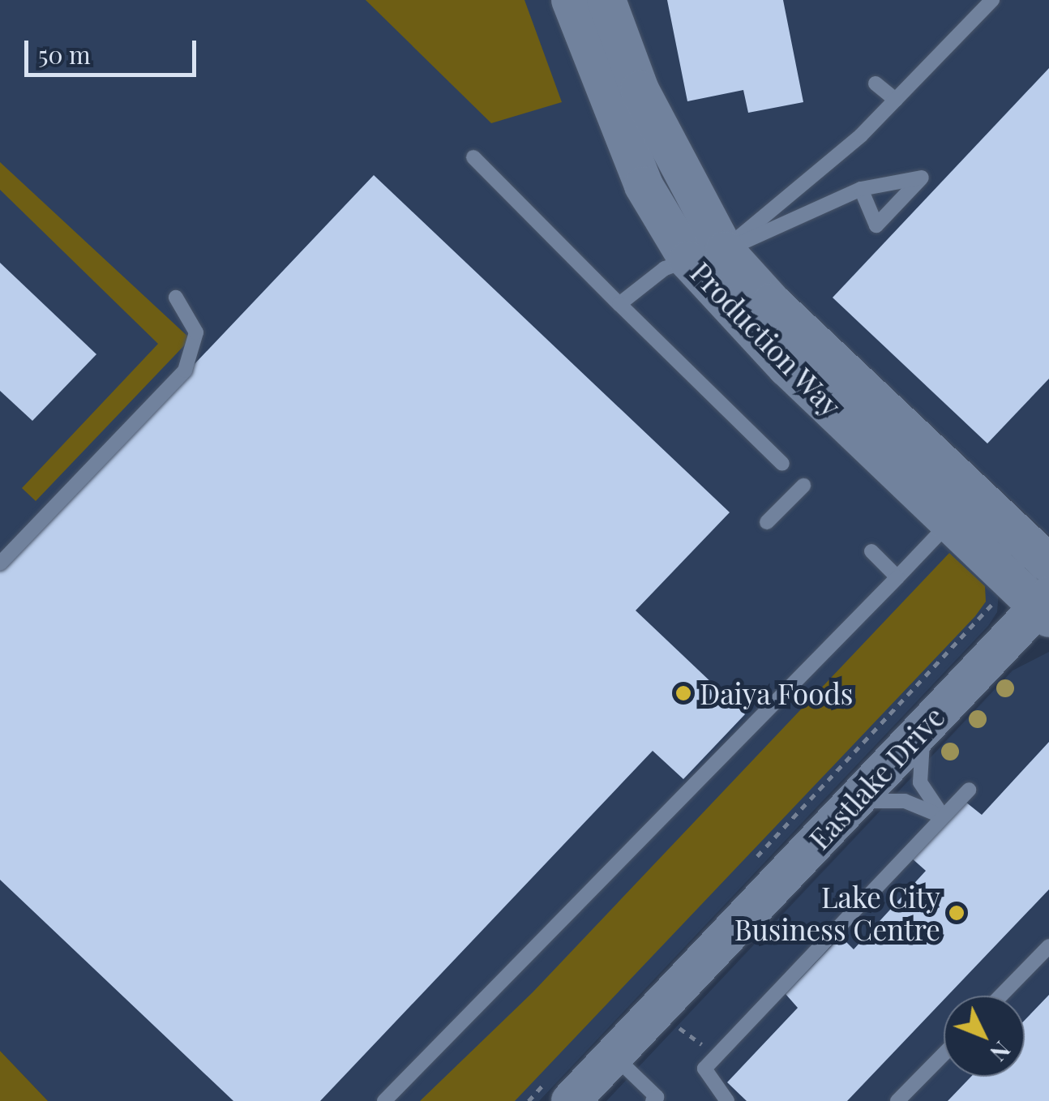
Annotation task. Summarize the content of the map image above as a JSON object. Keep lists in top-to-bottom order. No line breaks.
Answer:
{"streets":{"street":["Production Way","Eastlake Drive"]},"crossings":[["Production Way","Eastlake Drive"]],"places":["Daiya Foods","Lake City Business Centre"],"scale_bar":"50 m","north":"bottom right"}
